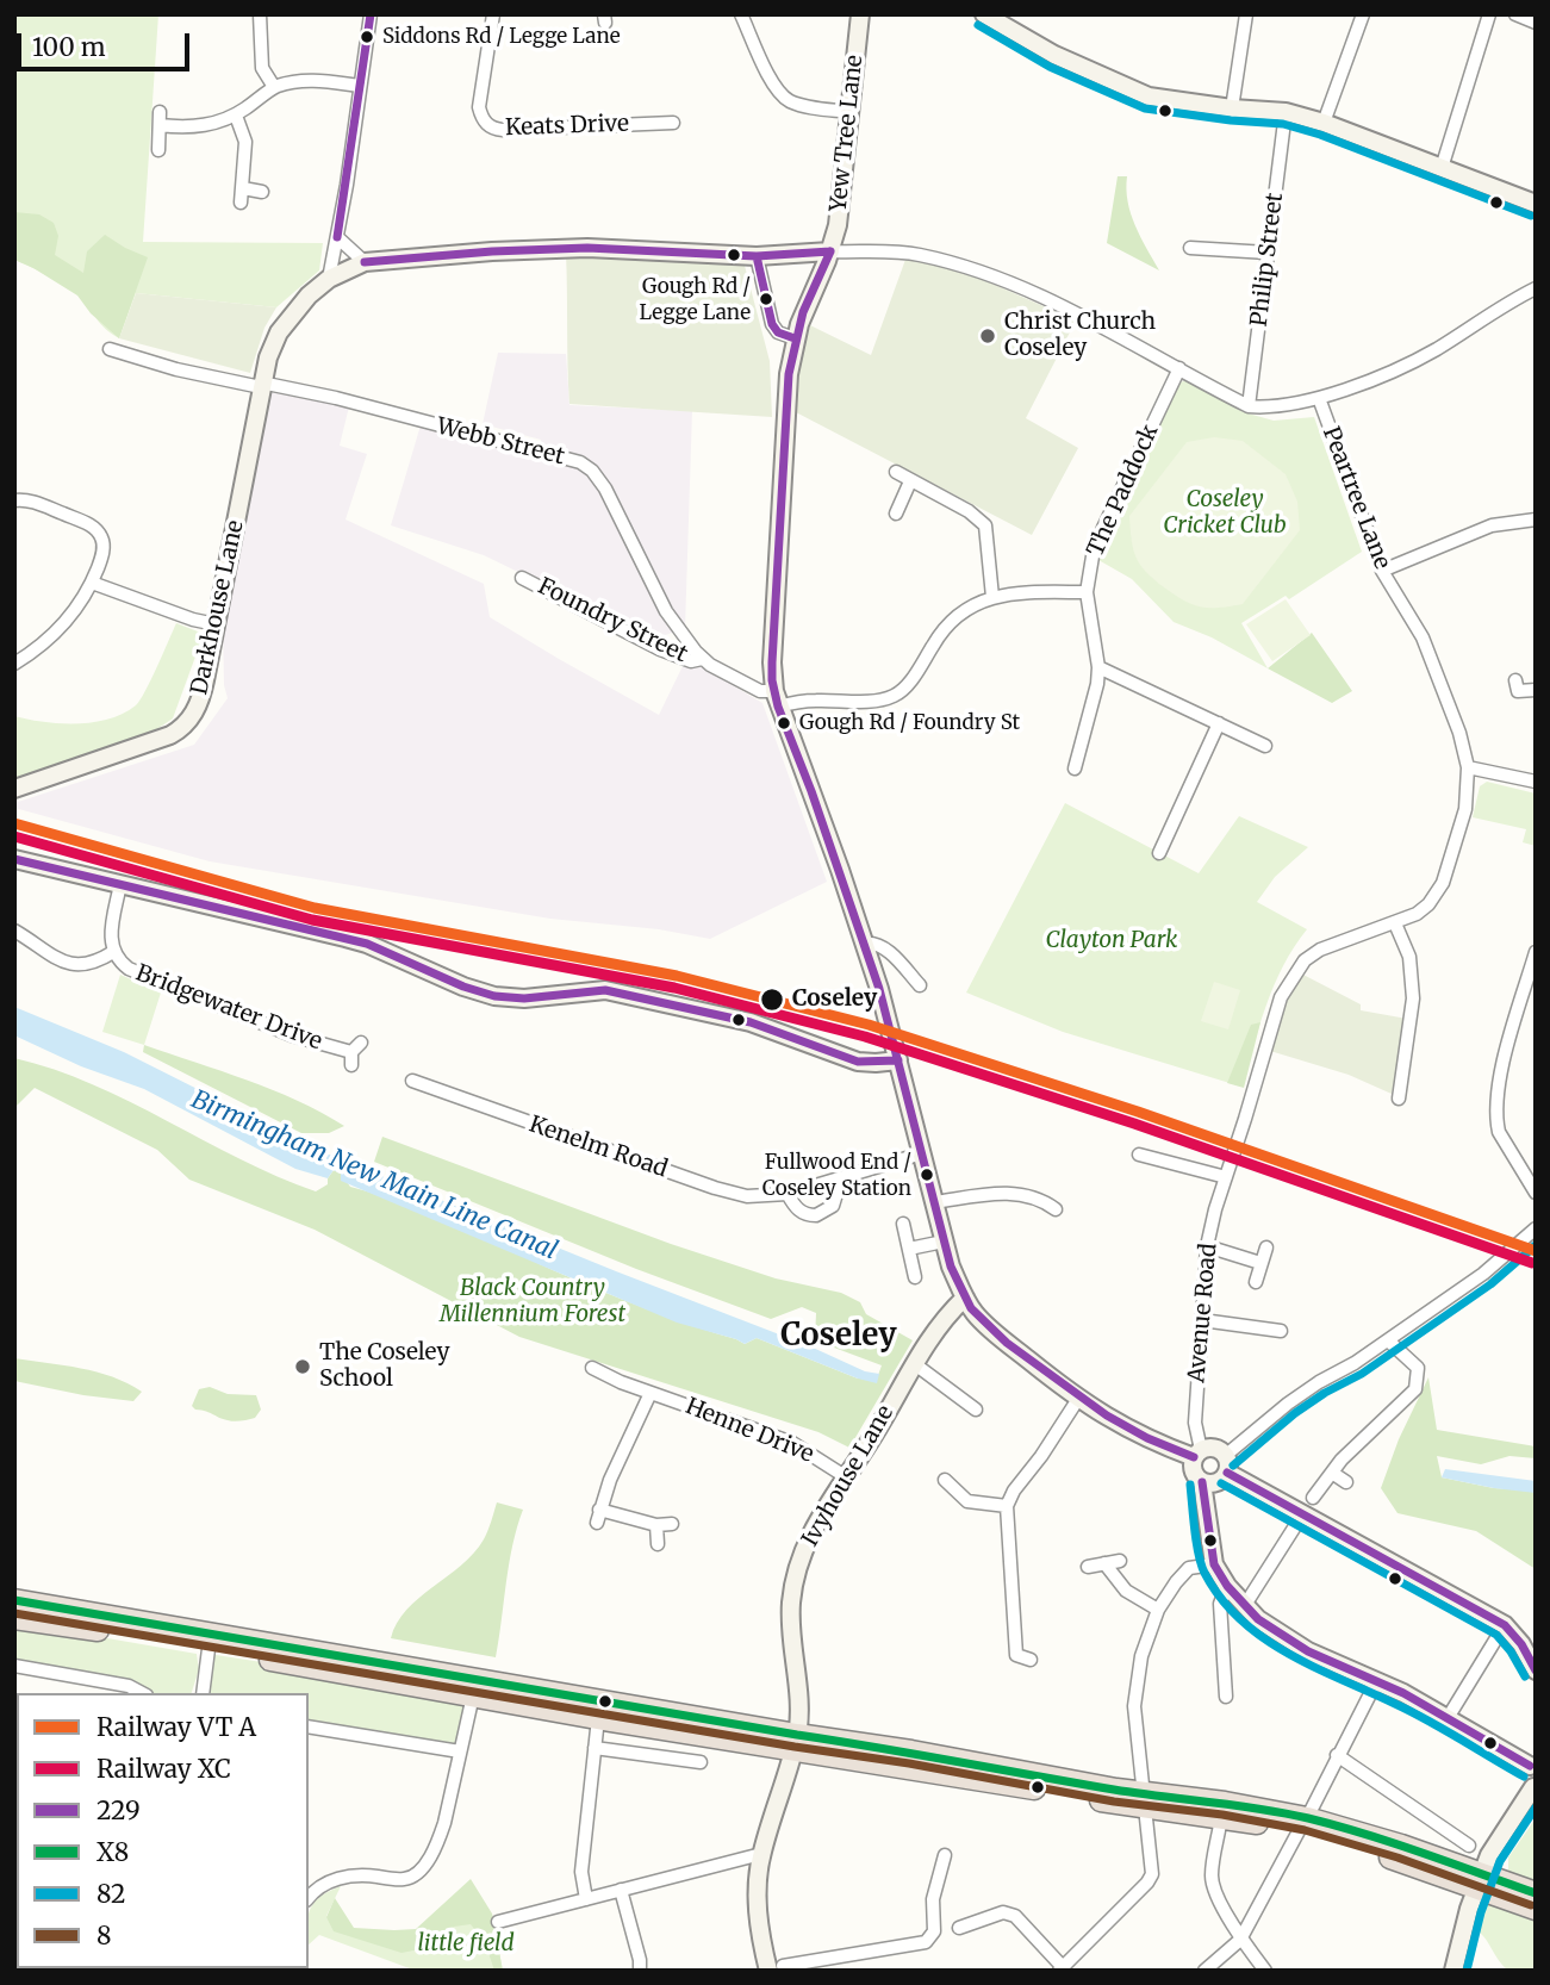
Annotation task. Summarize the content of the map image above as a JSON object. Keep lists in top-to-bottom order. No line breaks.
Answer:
{"streets":{"main road":["Yew Tree Lane","Darkhouse Lane","Ivyhouse Lane"],"street":["Keats Drive","Philip Street","Webb Street","The Paddock","Peartree Lane","Foundry Street","Bridgewater Drive","Kenelm Road","Avenue Road","Henne Drive"]},"crossings":[["Yew Tree Lane","Webb Street"],["Yew Tree Lane","Kenelm Road"],["Yew Tree Lane","Avenue Road"],["Yew Tree Lane","Ivyhouse Lane"],["Webb Street","Darkhouse Lane"],["Webb Street","Foundry Street"],["Peartree Lane","Avenue Road"],["Henne Drive","Ivyhouse Lane"]],"districts":["Coseley"],"water":["Birmingham New Main Line Canal"],"parks":["Coseley Cricket Club","Clayton Park","Black Country Millennium Forest","little field"],"places":["Siddons Rd / Legge Lane","Gough Rd / Legge Lane","Christ Church Coseley","Gough Rd / Foundry St","Coseley","Fullwood End / Coseley Station","The Coseley School"],"lines":["transit line 229","transit line 82","rail line XC","transit line X8","transit line 8"],"legend":["Railway VT A","Railway XC","229","X8","82","8"],"scale_bar":"100 m"}
